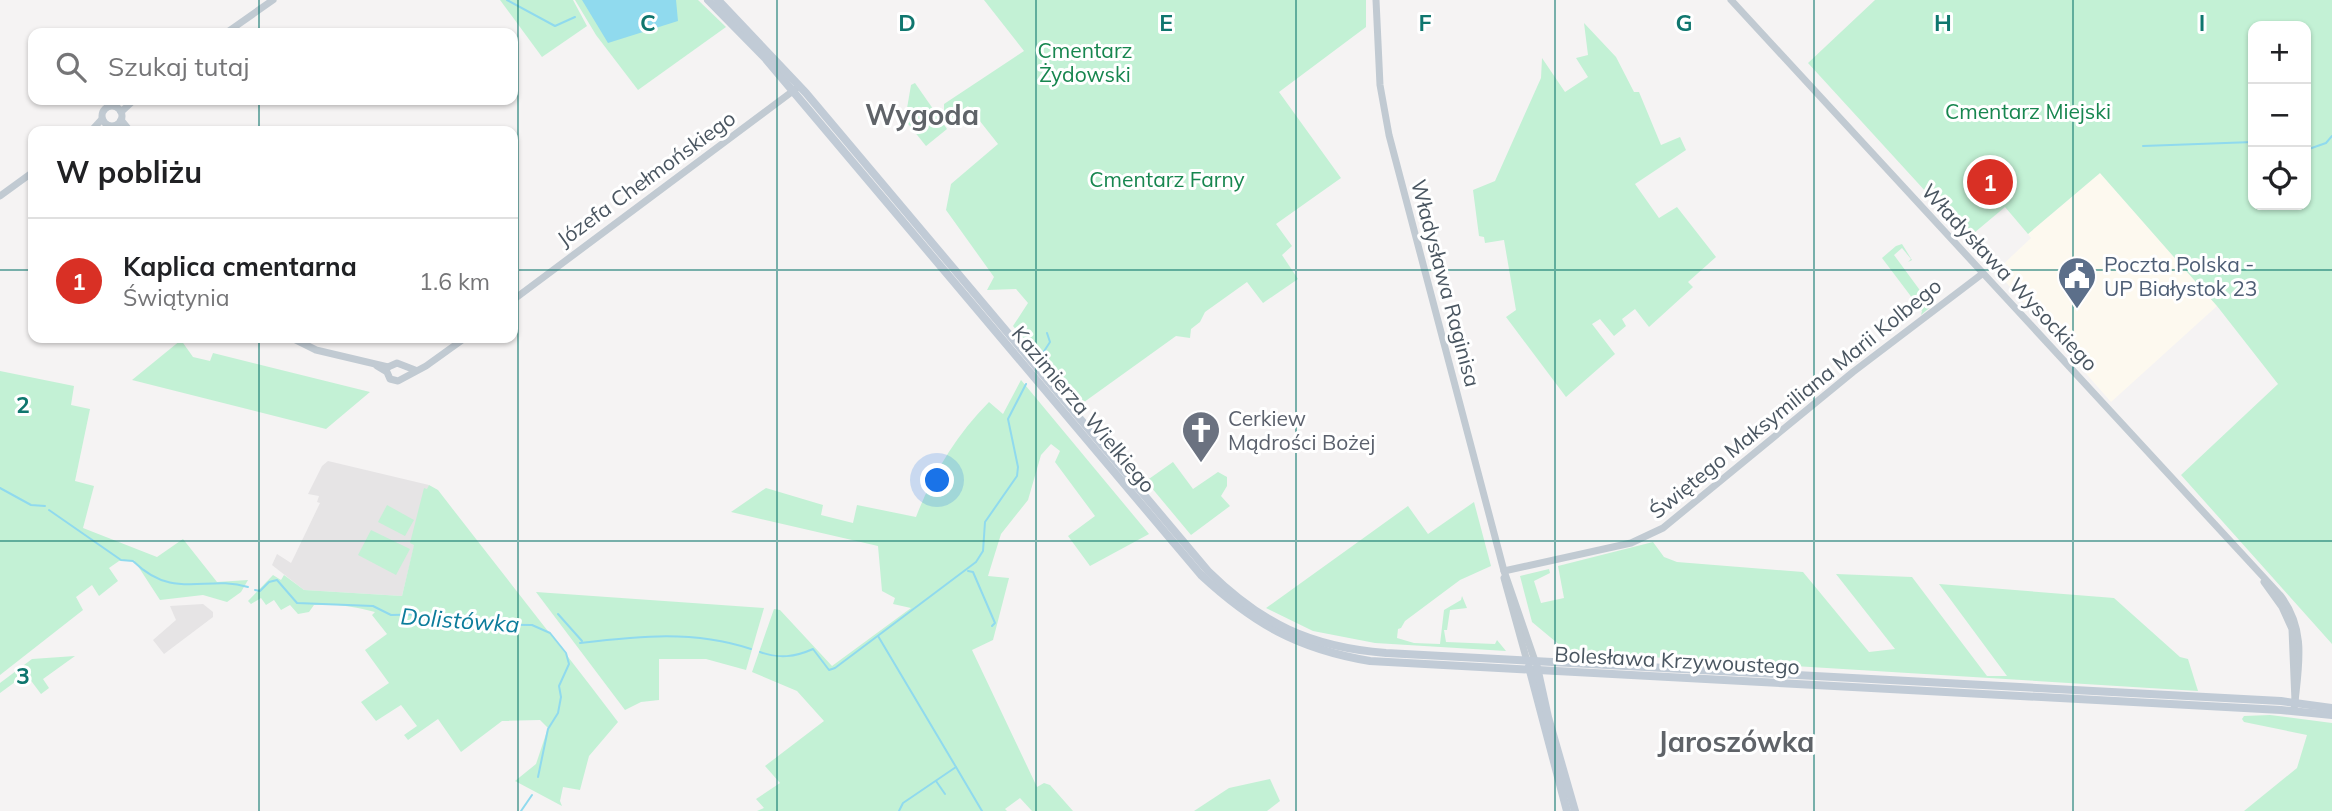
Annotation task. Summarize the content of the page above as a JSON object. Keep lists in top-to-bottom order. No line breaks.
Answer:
{"streets":{"main road":["Władysława Raginisa","Kazimierza Wielkiego","Bolesława Krzywoustego"],"street":["Józefa Chełmońskiego","Władysława Wysockiego","Świętego Maksymiliana Marii Kolbego"]},"crossings":[["Józefa Chełmońskiego","Kazimierza Wielkiego"],["Władysława Wysockiego","Świętego Maksymiliana Marii Kolbego"],["Władysława Wysockiego","Bolesława Krzywoustego"],["Władysława Raginisa","Świętego Maksymiliana Marii Kolbego"],["Władysława Raginisa","Kazimierza Wielkiego"],["Władysława Raginisa","Bolesława Krzywoustego"],["Kazimierza Wielkiego","Bolesława Krzywoustego"]],"districts":["Wygoda","Jaroszówka"],"water":["Dolistówka"],"parks":["Cmentarz Żydowski","Cmentarz Miejski","Cmentarz Farny"],"places":{"public building":["Poczta Polska - UP Białystok 23"],"church":["Cerkiew Mądrości Bożej"]},"page":{"map_buttons":["+","−"],"search":"Szukaj tutaj","heading":"W pobliżu","pins":"1","list":[{"mark":"1","name":"Kaplica cmentarna","note":"Świątynia","value":"1.6 km"}]},"grid":{"columns":["C","D","E","F","G","H","I"],"rows":["2","3"]}}
